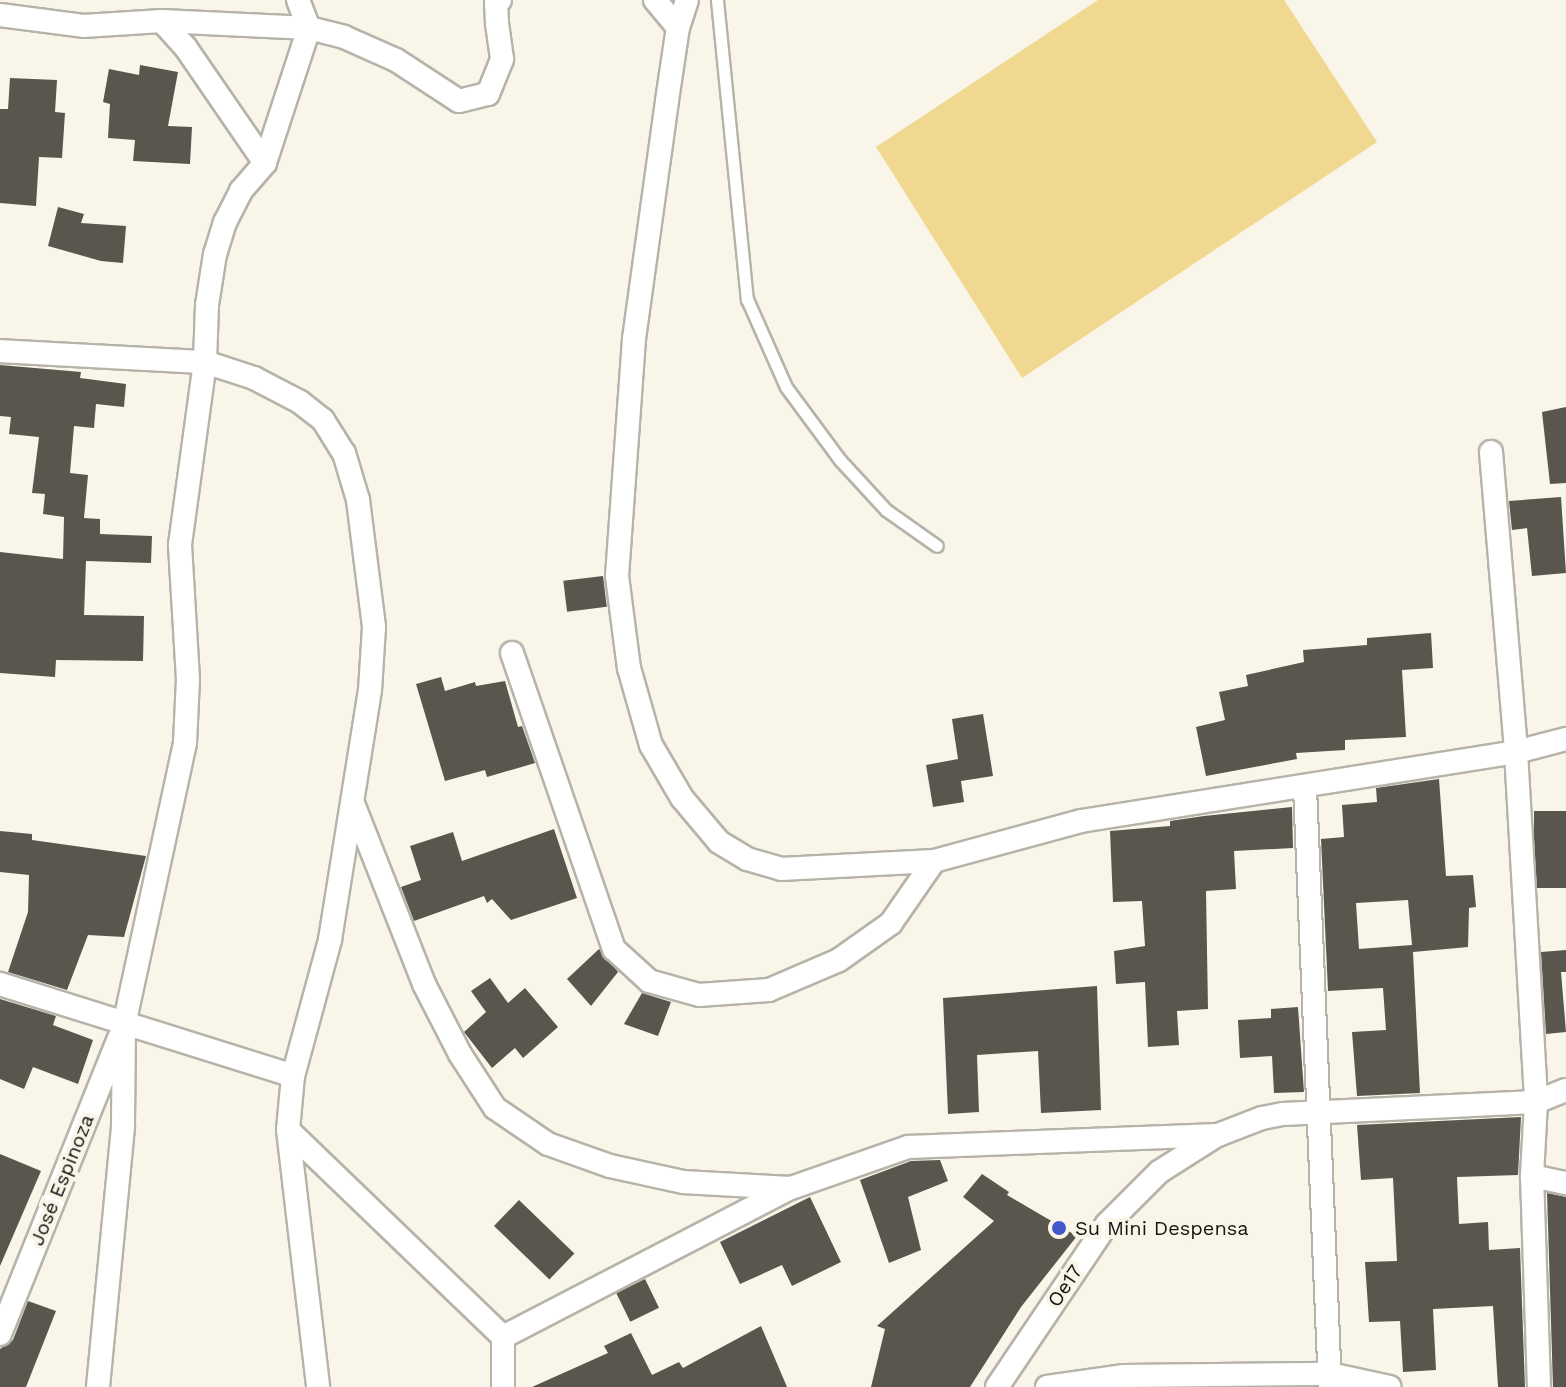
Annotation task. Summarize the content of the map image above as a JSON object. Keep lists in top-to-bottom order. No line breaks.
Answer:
{"streets":{"street":["José Espinoza","Oe17"]},"places":["Su Mini Despensa"]}
